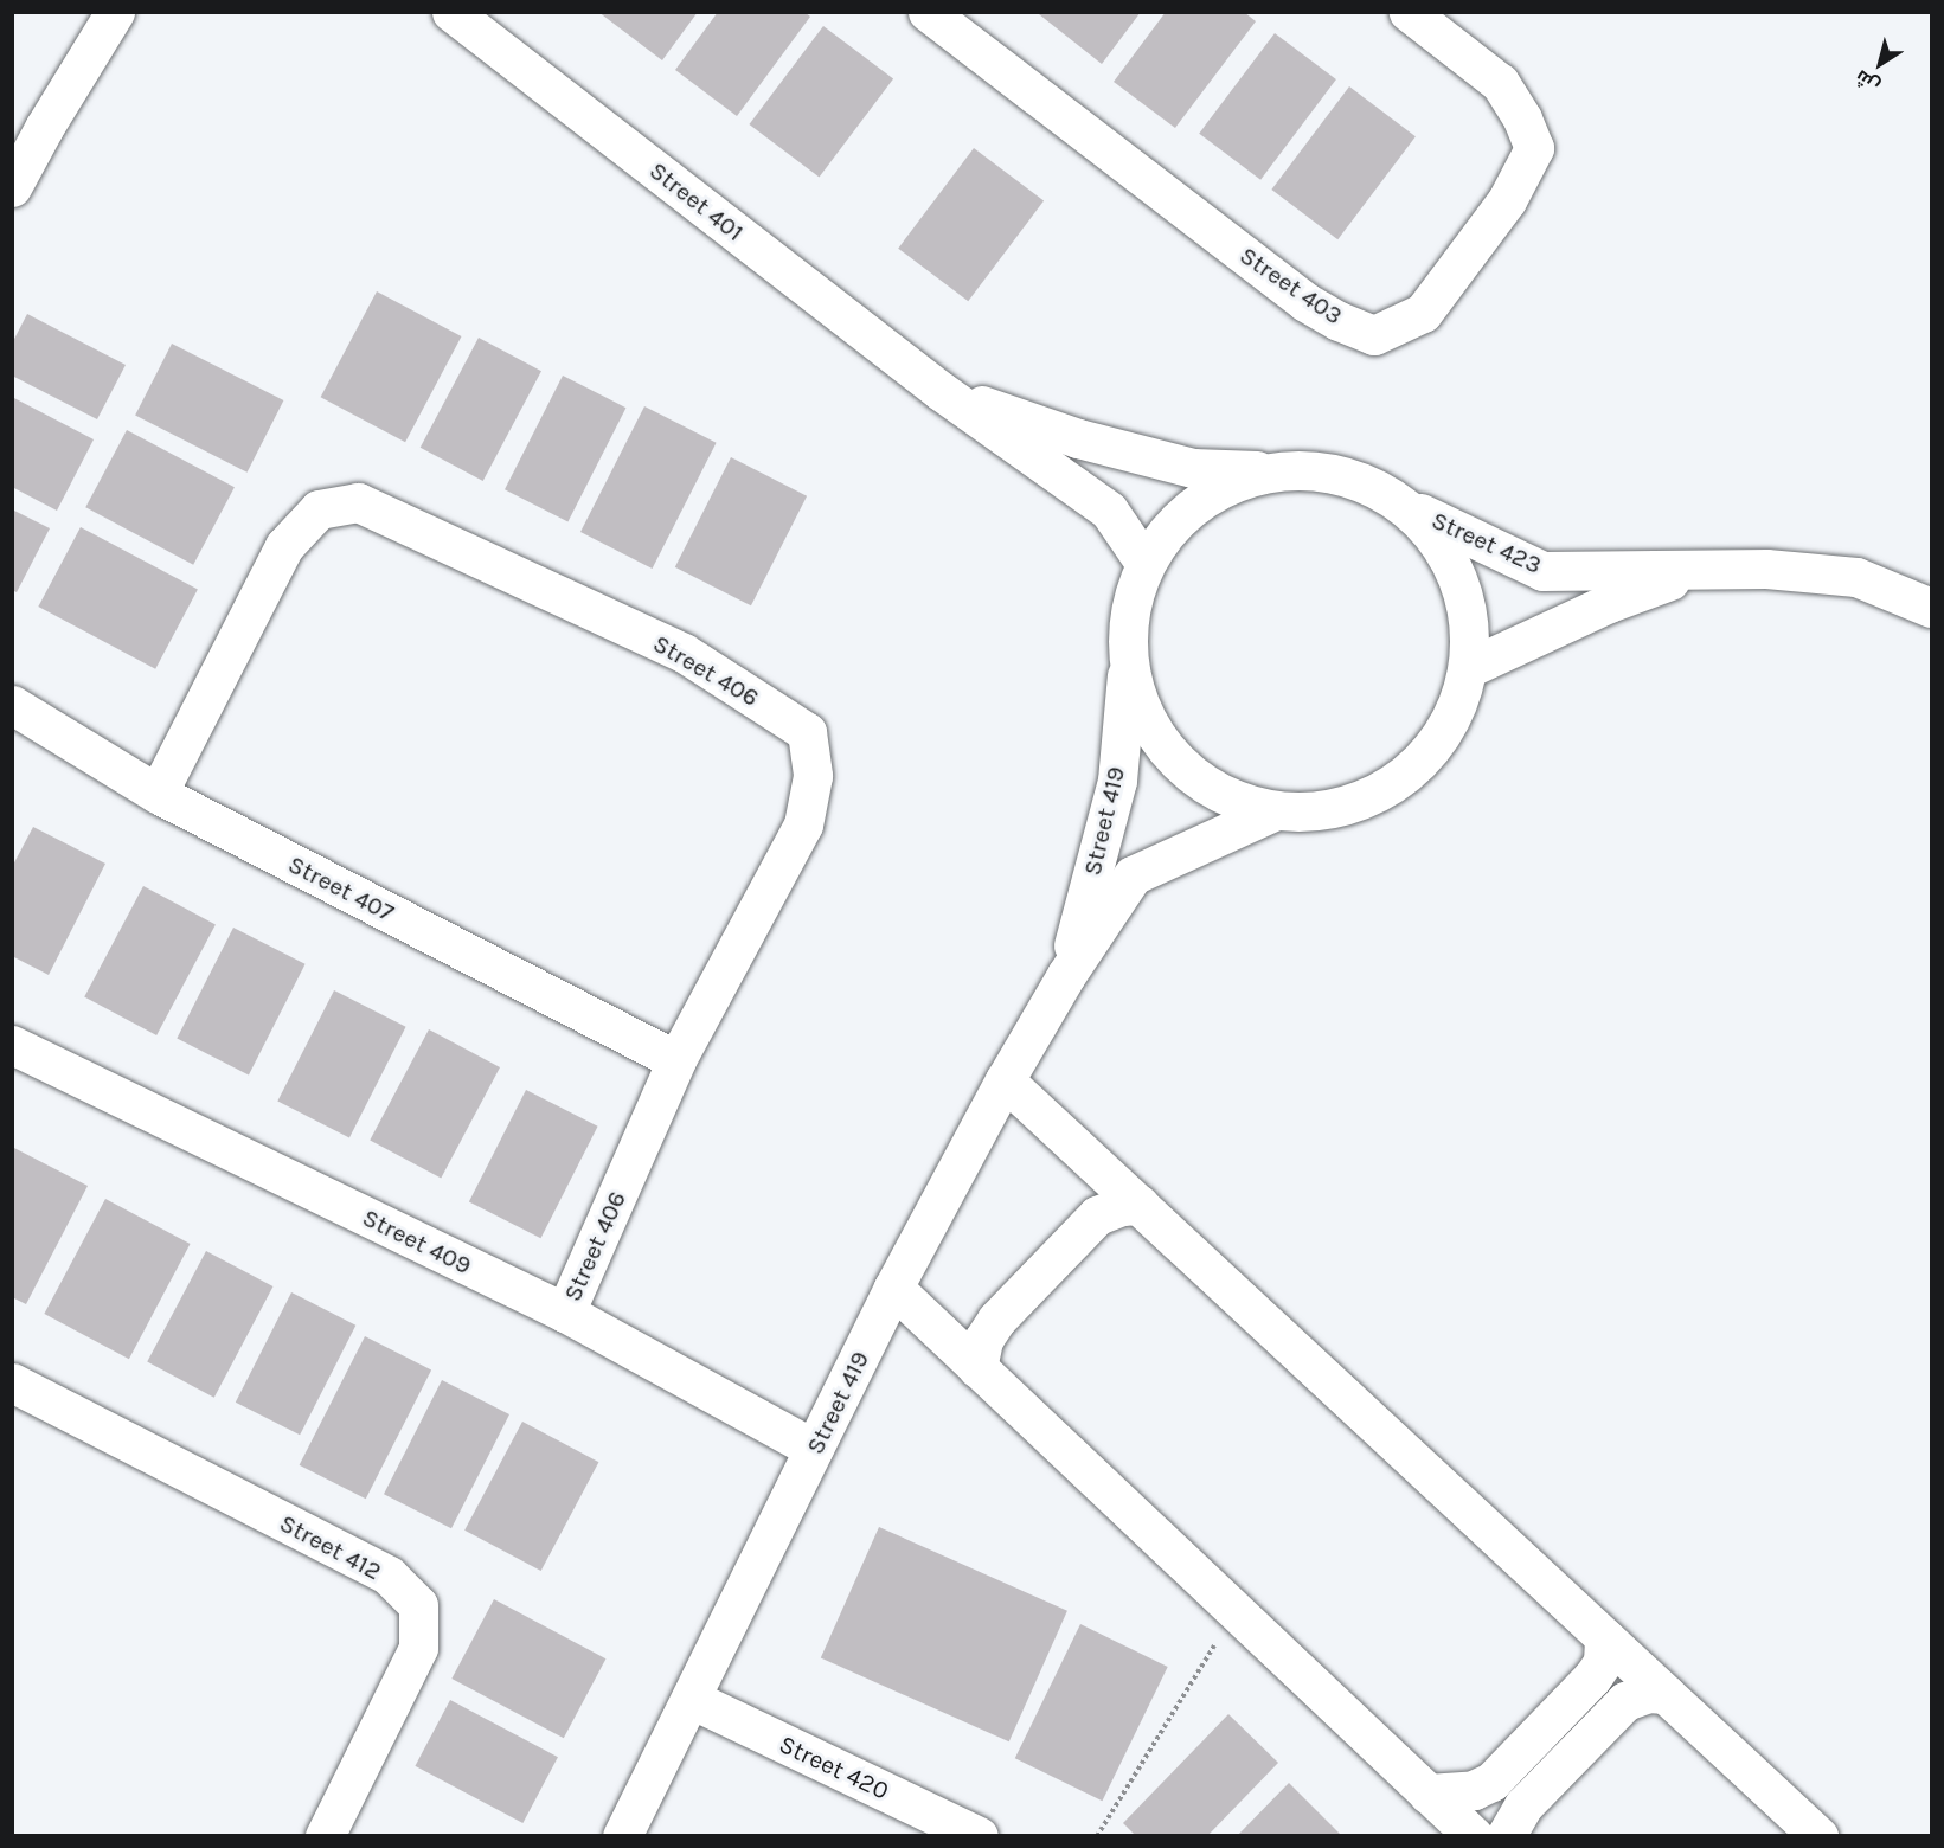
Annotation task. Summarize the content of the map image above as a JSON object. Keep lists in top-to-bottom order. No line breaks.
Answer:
{"streets":{"street":["Street 401","Street 403","Street 423","Street 406","Street 419","Street 407","Street 409","Street 412","Street 420"]},"crossings":[["Street 401","Street 423"],["Street 401","Street 419"],["Street 406","Street 407"],["Street 406","Street 409"],["Street 419","Street 409"],["Street 419","Street 420"]],"north":"bottom left"}
